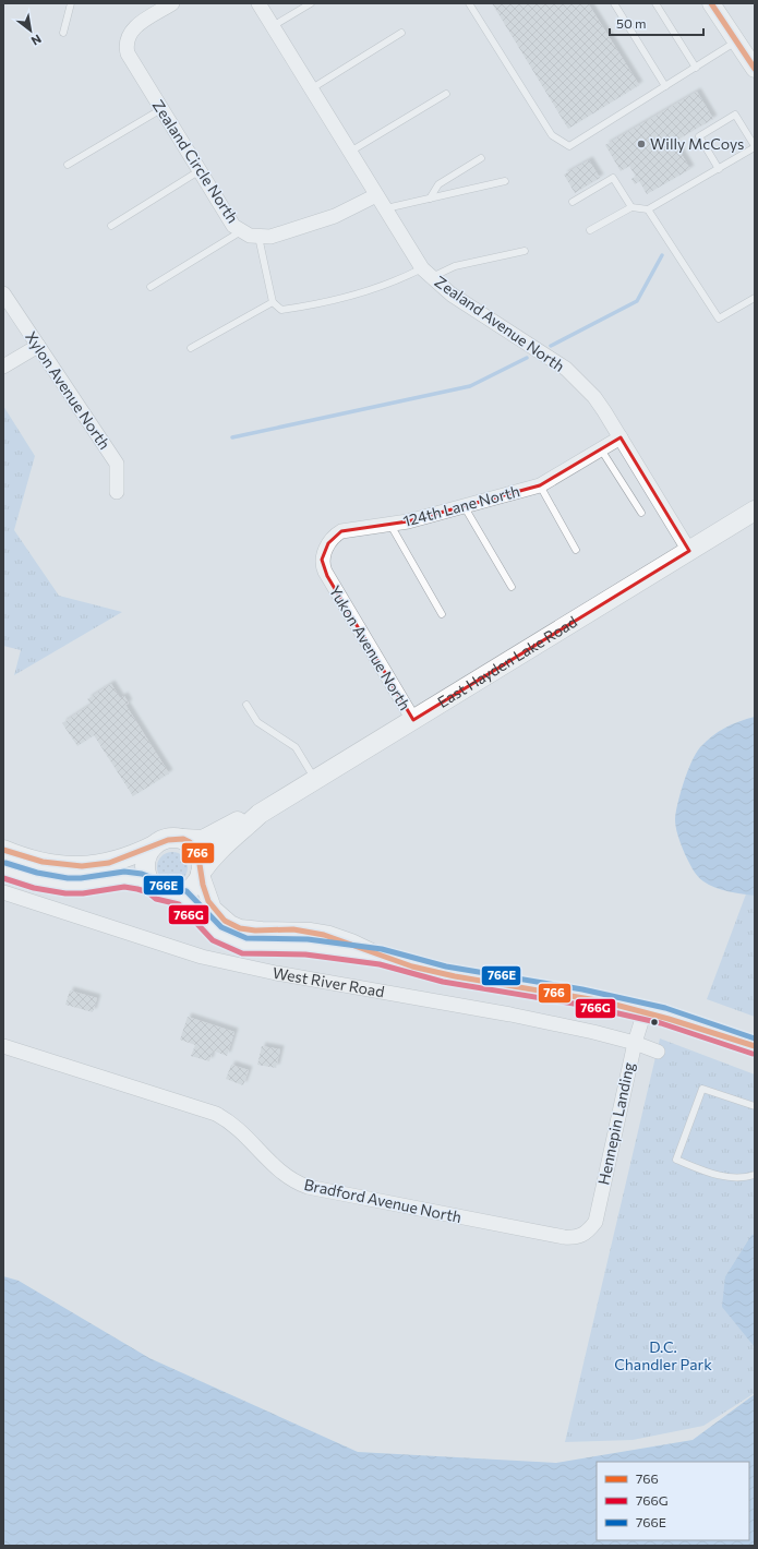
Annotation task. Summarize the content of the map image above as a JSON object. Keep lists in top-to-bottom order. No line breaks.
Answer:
{"streets":{"main road":["East Hayden Lake Road","West River Road"],"street":["Zealand Circle North","Zealand Avenue North","Xylon Avenue North","124th Lane North","Yukon Avenue North","Hennepin Landing","Bradford Avenue North"]},"crossings":[["Zealand Circle North","Zealand Avenue North"],["Zealand Avenue North","124th Lane North"],["Zealand Avenue North","East Hayden Lake Road"],["124th Lane North","Yukon Avenue North"],["Yukon Avenue North","East Hayden Lake Road"],["East Hayden Lake Road","West River Road"],["West River Road","Hennepin Landing"],["Hennepin Landing","Bradford Avenue North"]],"parks":["D.C. Chandler Park"],"places":["Willy McCoys"],"lines":["transit line 766","transit line 766E","transit line 766G"],"legend":["766","766G","766E"],"scale_bar":"50 m","north":"bottom right"}
